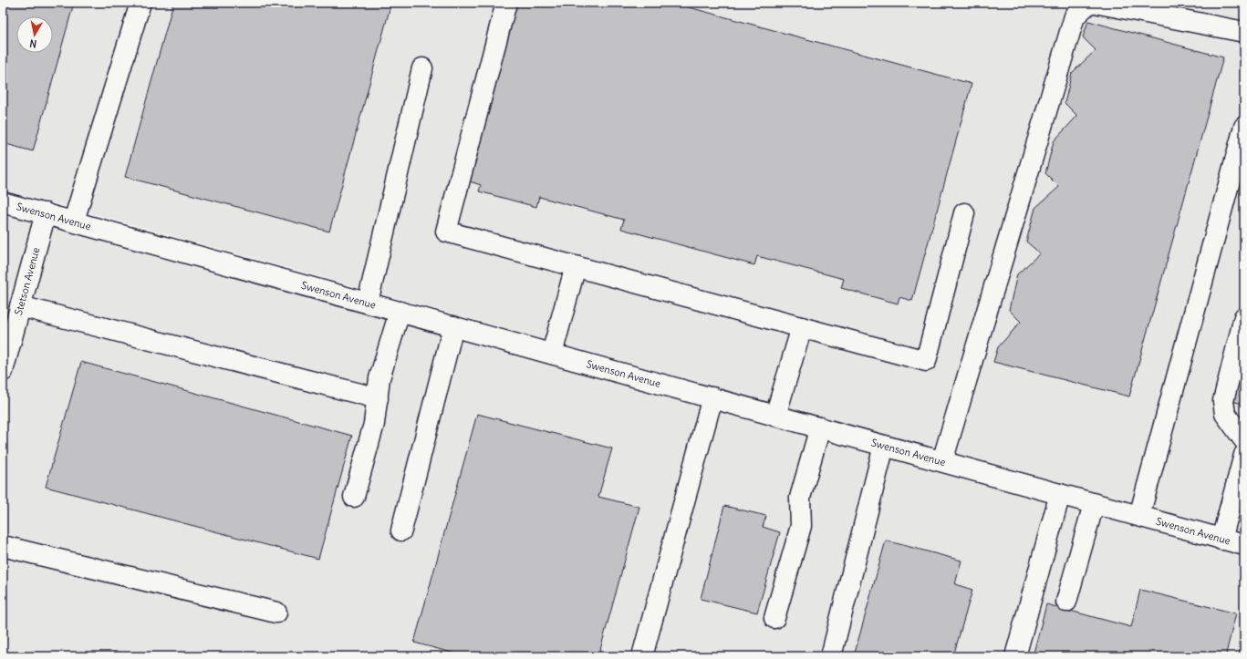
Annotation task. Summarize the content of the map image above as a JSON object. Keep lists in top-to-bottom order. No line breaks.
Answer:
{"streets":{"street":["Swenson Avenue","Stetson Avenue"]},"crossings":[["Swenson Avenue","Stetson Avenue"]],"north":"bottom"}
